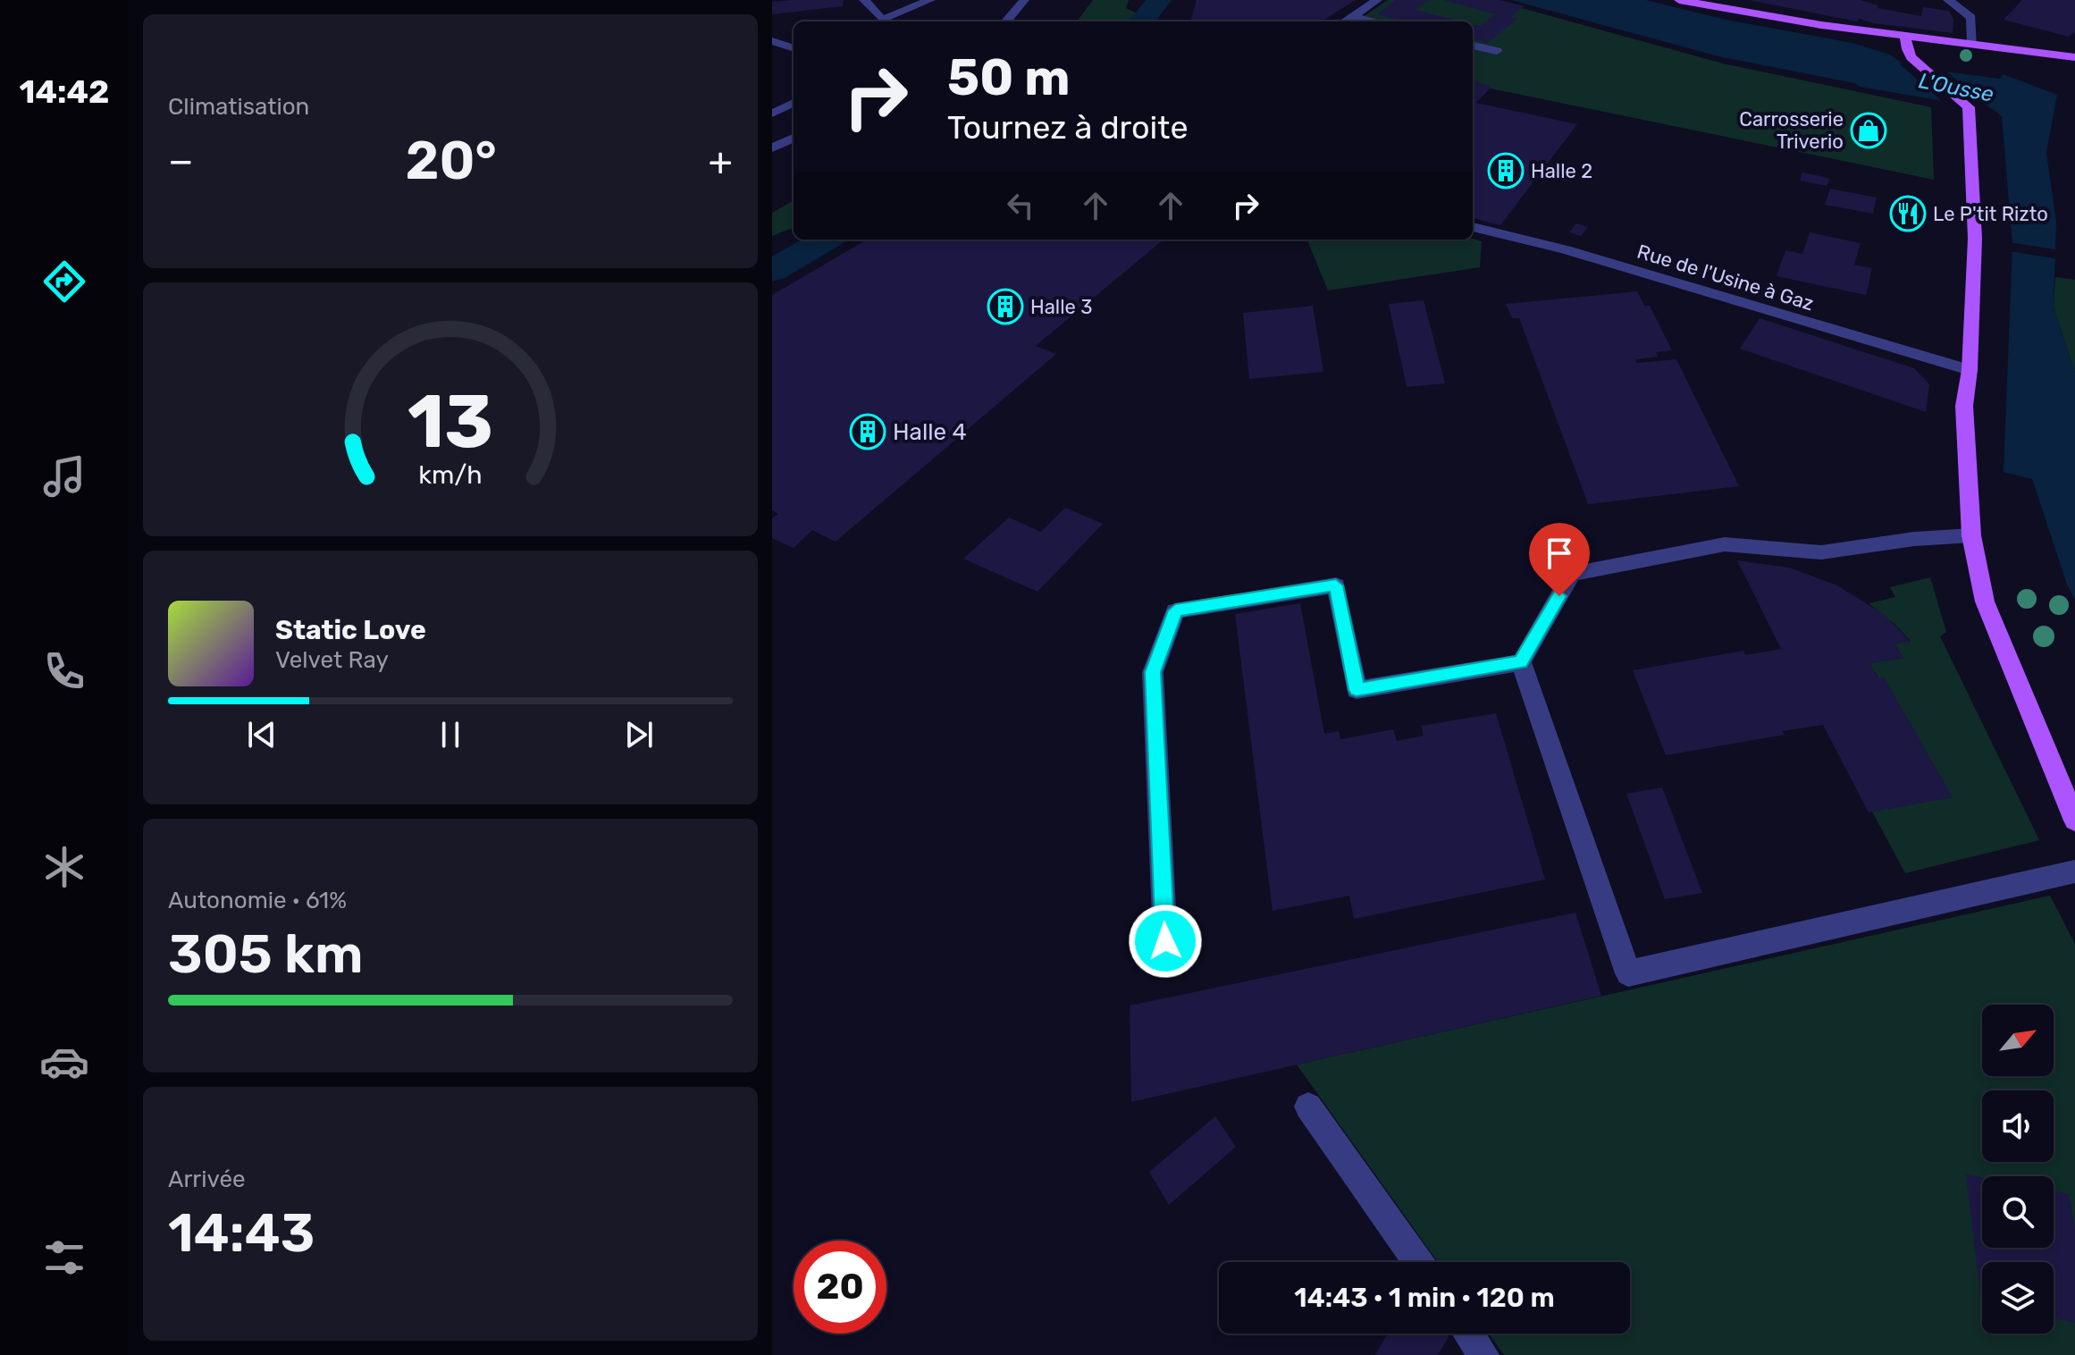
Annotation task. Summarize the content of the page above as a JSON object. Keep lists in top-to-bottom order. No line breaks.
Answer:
{"streets":{"street":["Rue de l'Usine à Gaz"]},"water":["L'Ousse"],"places":{"shop":["Carrosserie Triverio"],"building":["Halle 2","Halle 3","Halle 4"],"restaurant":["Le P'tit Rizto"]},"north":"top right","page":{"tabs":"14:42","tile":["Climatisation",["Autonomie · 61%","305 km"],["Arrivée","14:43"]],"turn":["50 m","Tournez à droite"],"heat":["−","20°","+"],"song":["Static Love","Velvet Ray"],"limit":"20","trip":"14:43 · 1 min · 120 m","gauge":["13","km/h"]}}
